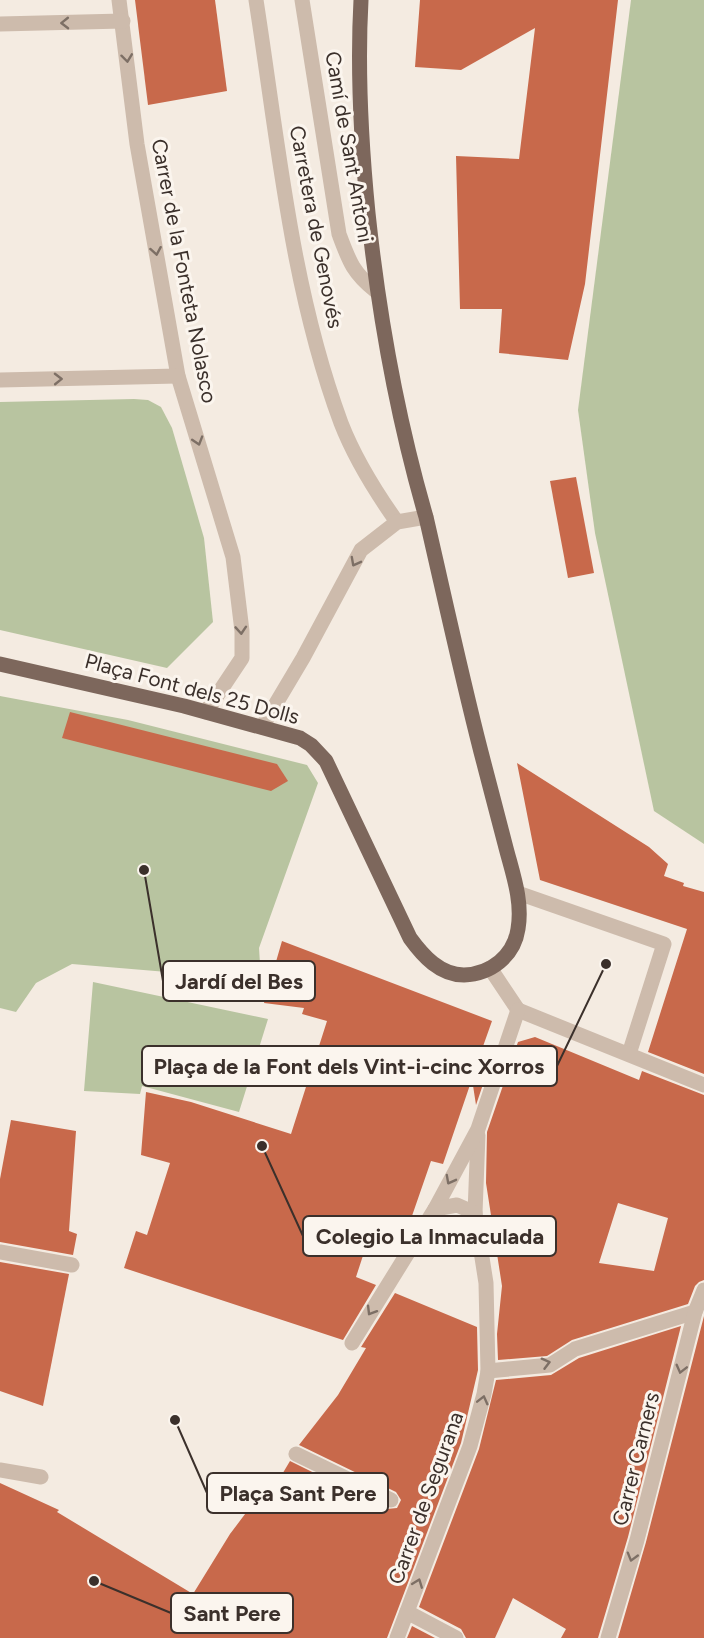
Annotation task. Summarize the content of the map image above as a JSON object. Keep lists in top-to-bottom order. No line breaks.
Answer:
{"streets":{"main road":["Plaça Font dels 25 Dolls"],"street":["Camí de Sant Antoni","Carretera de Genovés","Carrer de la Fonteta Nolasco","Carrer Carners","Carrer de Segurana"]},"crossings":[["Carrer de la Fonteta Nolasco","Plaça Font dels 25 Dolls"]],"one_way":["Carrer de la Fonteta Nolasco","Carrer Carners","Carrer de Segurana"],"places":["Jardí del Bes","Plaça de la Font dels Vint-i-cinc Xorros","Colegio La Inmaculada","Plaça Sant Pere","Sant Pere"]}
